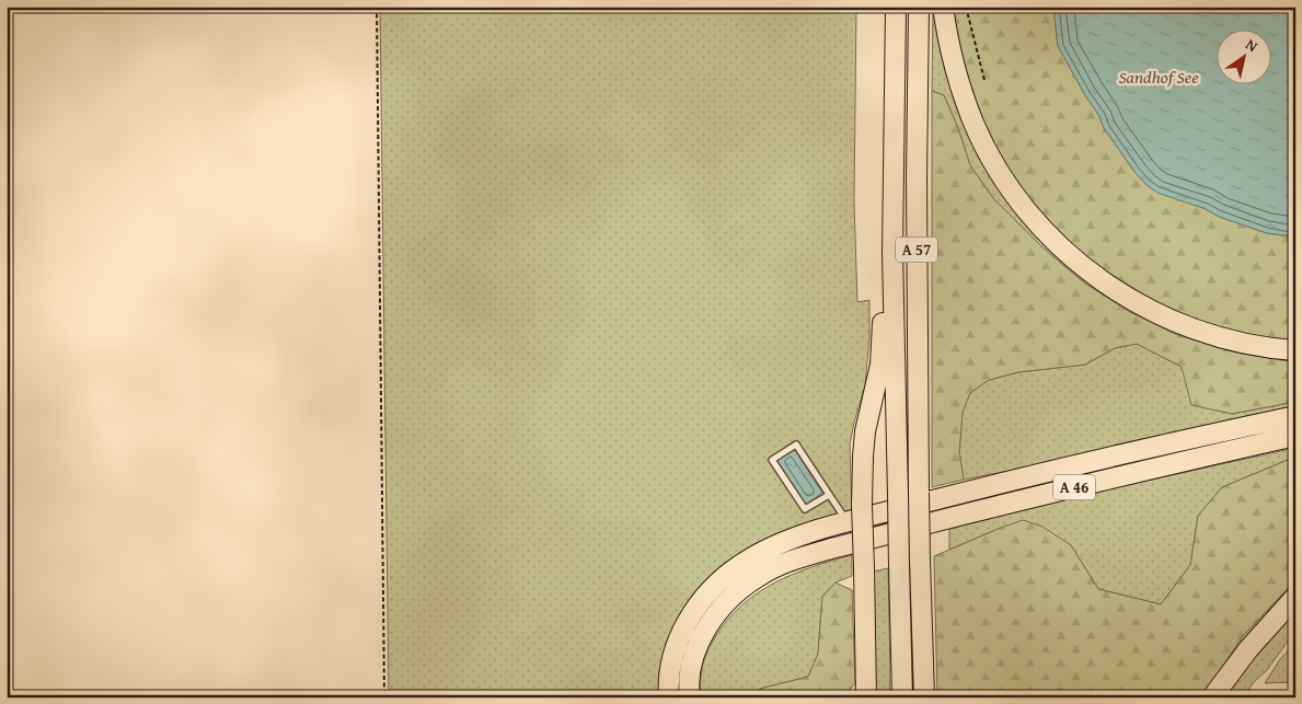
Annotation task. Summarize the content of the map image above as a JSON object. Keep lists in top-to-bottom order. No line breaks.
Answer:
{"streets":{"highway":["A 57","A 46"]},"water":["Sandhof See"],"north":"top right"}
